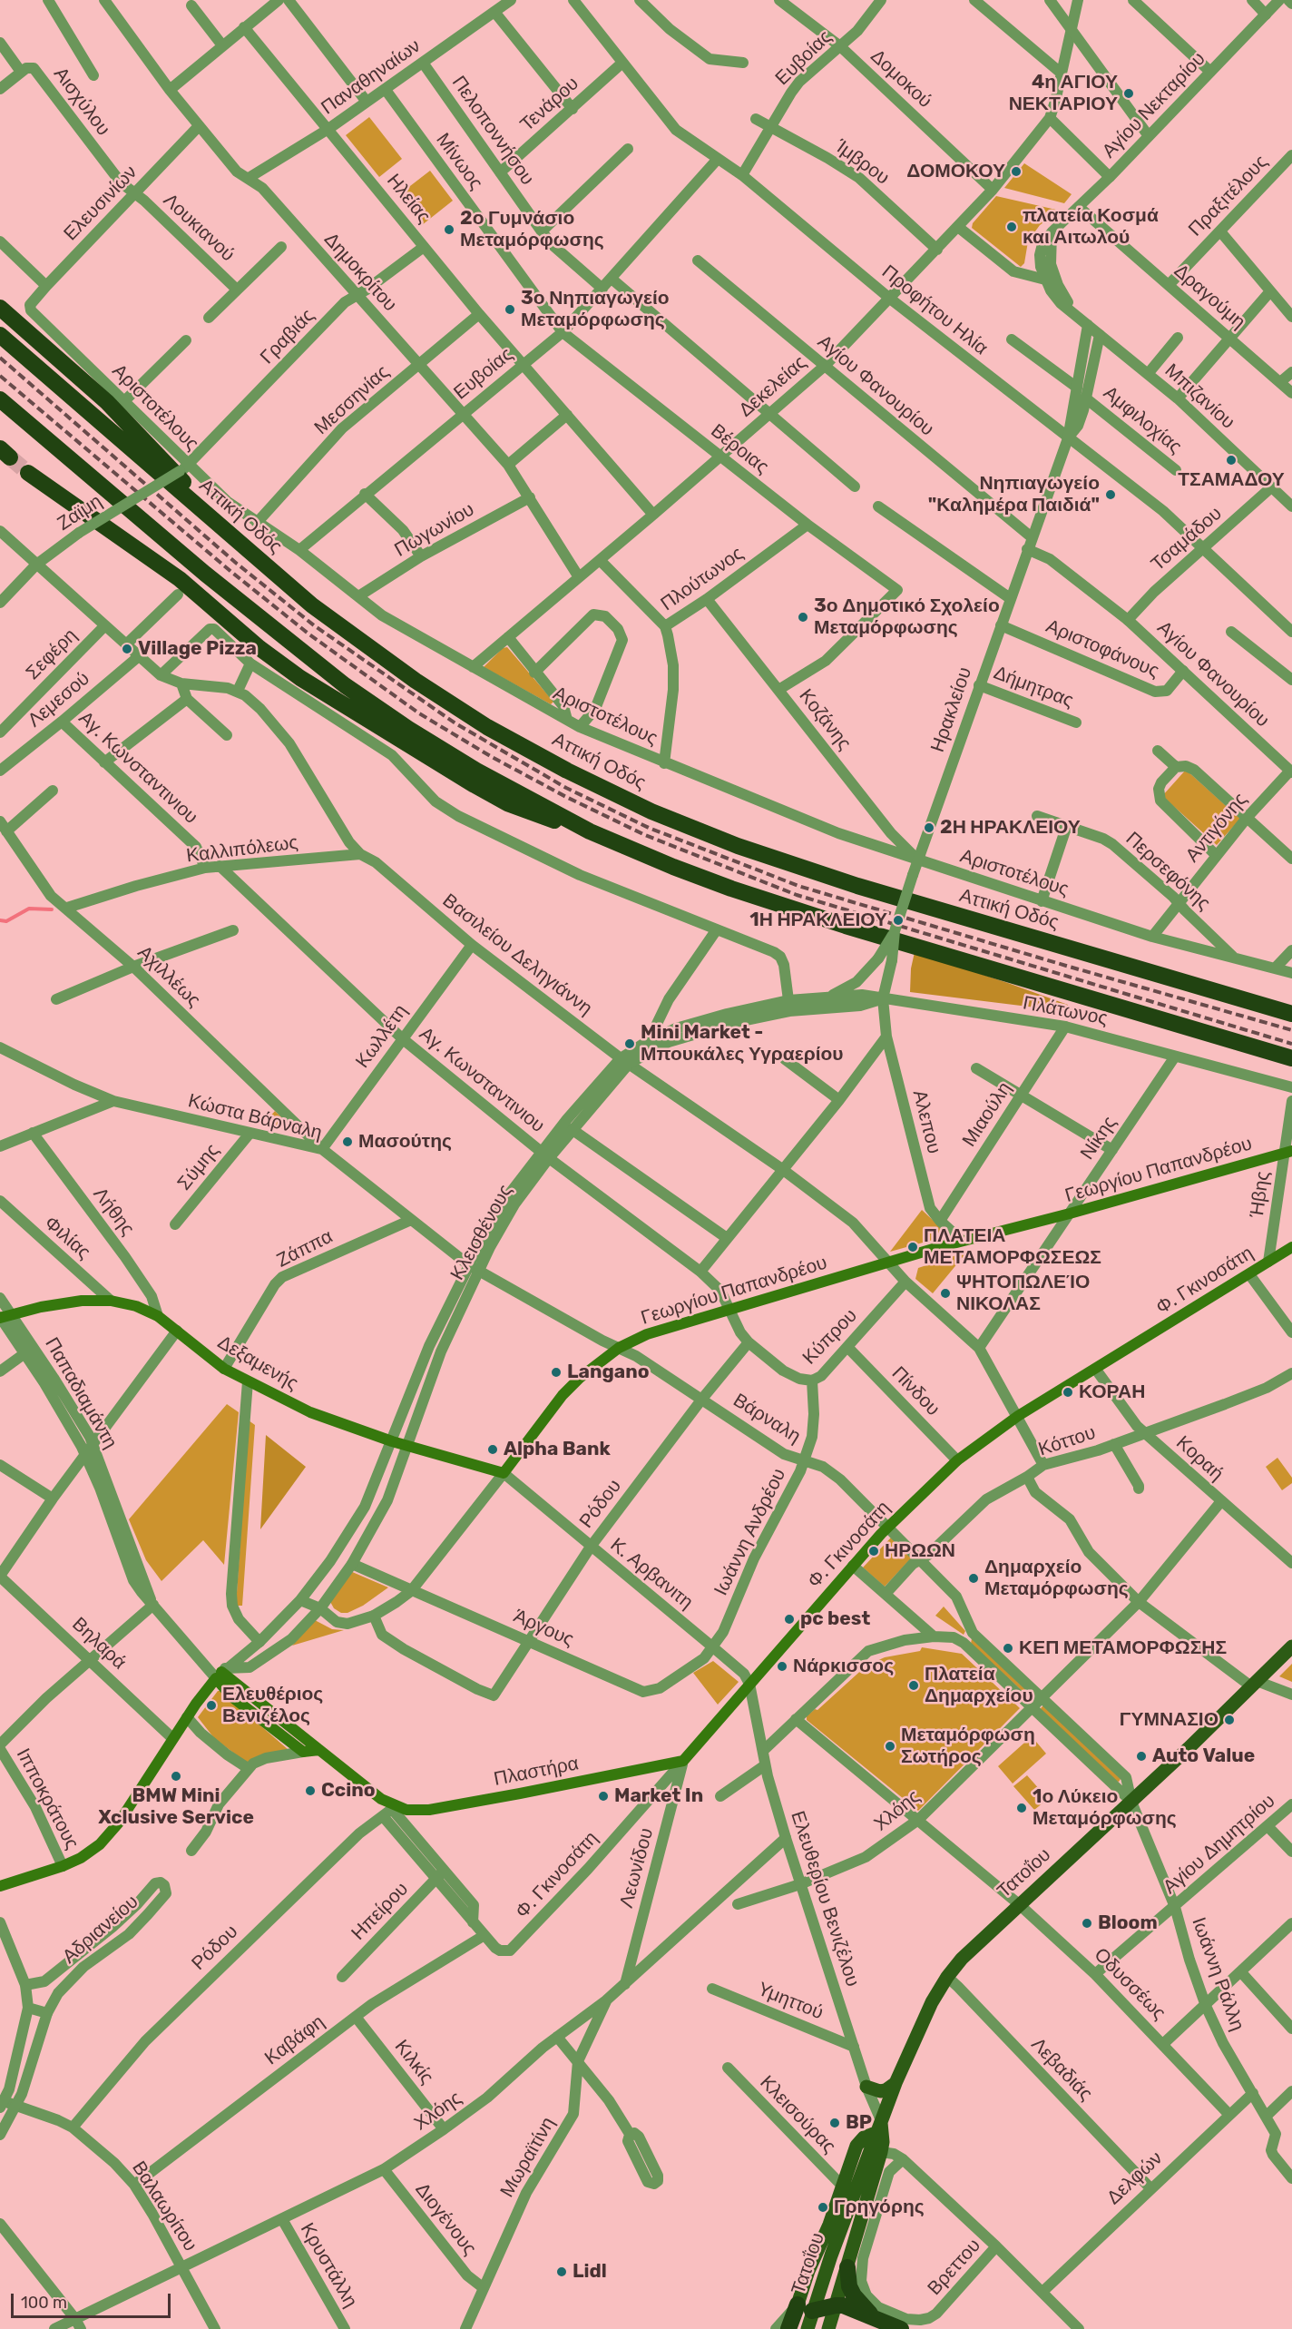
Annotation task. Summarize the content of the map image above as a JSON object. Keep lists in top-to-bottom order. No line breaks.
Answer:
{"streets":{"highway":["Αττική Οδός"],"main road":["Γεωργίου Παπανδρέου","Φ. Γκινοσάτη","Δεξαμενής","Παπαδιαμάντη","Πλαστήρα","Τατοΐου"],"street":["Ευβοίας","Παναθηναίων","Δομοκού","Αισχύλου","Τενάρου","Αγίου Νεκταρίου","Πελοποννήσου","Μίνωος","Ίμβρου","Πραξιτέλους","Ηλείας","Ελευσινίων","Λουκιανού","Δημοκρίτου","Δραγούμη","Προφήτου Ηλία","Γραβιάς","Αγίου Φανουρίου","Δεκελείας","Μπιζανίου","Μεσσηνίας","Αριστοτέλους","Αμφιλοχίας","Βέροιας","Ζαϊμη","Πωγωνίου","Τσαμάδου","Πλούτωνος","Αριστοφάνους","Σεφέρη","Δήμητρας","Λεμεσού","Ηρακλείου","Κοζάνης","Αγ. Κωνσταντινιου","Αντιγόνης","Καλλιπόλεως","Περσεφόνης","Βασιλείου Δεληγιάννη","Αχιλλέως","Πλάτωνος","Κωλλέτη","Μιαούλη","Κώστα Βάρναλη","Αλεπου","Νίκης","Σύμης","Ήβης","Λήθης","Κλεισθένους","Φιλίας","Ζάππα","Κύπρου","Πίνδου","Βάρναλη","Κόττου","Κοραή","Ρόδου","Ιωάννη Ανδρέου","Κ. Αρβανιτη","Άργους","Βηλαρά","Ιπποκράτους","Χλόης","Αγίου Δημητρίου","Λεωνίδου","Ελευθερίου Βενιζέλου","Ηπείρου","Αδριανείου","Ιωάννη Ράλλη","Οδυσσέως","Υμηττού","Καβάφη","Κιλκίς","Λεβαδιάς","Κλεισούρας","Μωραϊτίνη","Δελφών","Βαλαωρίτου","Διογένους","Κρυστάλλη","Βρεττου"]},"crossings":[["Ευβοίας","Δομοκού"],["Ευβοίας","Πελοποννήσου"],["Ευβοίας","Μίνωος"],["Ευβοίας","Ίμβρου"],["Ευβοίας","Ηλείας"],["Ευβοίας","Δημοκρίτου"],["Ευβοίας","Προφήτου Ηλία"],["Ευβοίας","Αριστοτέλους"],["Ευβοίας","Βέροιας"],["Παναθηναίων","Πελοποννήσου"],["Παναθηναίων","Μίνωος"],["Παναθηναίων","Ηλείας"],["Παναθηναίων","Δημοκρίτου"],["Δομοκού","Δεκελείας"],["Αισχύλου","Ελευσινίων"],["Αισχύλου","Λουκιανού"],["Τενάρου","Πελοποννήσου"],["Τενάρου","Προφήτου Ηλία"],["Αγίου Νεκταρίου","Δραγούμη"],["Αγίου Νεκταρίου","Μπιζανίου"],["Μίνωος","Βέροιας"],["Ίμβρου","Δεκελείας"],["Πραξιτέλους","Δραγούμη"],["Ηλείας","Γραβιάς"],["Ηλείας","Δεκελείας"],["Ηλείας","Μεσσηνίας"],["Ελευσινίων","Λουκιανού"],["Ελευσινίων","Δημοκρίτου"],["Ελευσινίων","Αριστοτέλους"],["Δημοκρίτου","Γραβιάς"],["Δημοκρίτου","Δεκελείας"],["Δημοκρίτου","Μεσσηνίας"],["Δημοκρίτου","Πωγωνίου"],["Προφήτου Ηλία","Δεκελείας"],["Προφήτου Ηλία","Τσαμάδου"],["Προφήτου Ηλία","Ηρακλείου"],["Γραβιάς","Αριστοτέλους"],["Γραβιάς","Ζαϊμη"],["Αγίου Φανουρίου","Δεκελείας"],["Αγίου Φανουρίου","Τσαμάδου"],["Αγίου Φανουρίου","Αριστοφάνους"],["Αγίου Φανουρίου","Ηρακλείου"],["Αγίου Φανουρίου","Αντιγόνης"],["Δεκελείας","Αριστοτέλους"],["Δεκελείας","Βέροιας"],["Δεκελείας","Πλούτωνος"],["Μπιζανίου","Τσαμάδου"],["Μπιζανίου","Ηρακλείου"],["Μεσσηνίας","Αριστοτέλους"],["Αριστοτέλους","Ζαϊμη"],["Αριστοτέλους","Πωγωνίου"],["Αριστοτέλους","Ηρακλείου"],["Αριστοτέλους","Κοζάνης"],["Αριστοτέλους","Αντιγόνης"],["Αριστοτέλους","Περσεφόνης"],["Αμφιλοχίας","Ηρακλείου"],["Βέροιας","Πλούτωνος"],["Βέροιας","Κοζάνης"],["Ζαϊμη","Βασιλείου Δεληγιάννη"],["Πλούτωνος","Κοζάνης"],["Αριστοφάνους","Ηρακλείου"],["Σεφέρη","Βασιλείου Δεληγιάννη"],["Δήμητρας","Ηρακλείου"],["Λεμεσού","Αγ. Κωνσταντινιου"],["Λεμεσού","Βασιλείου Δεληγιάννη"],["Ηρακλείου","Κοζάνης"],["Ηρακλείου","Πλάτωνος"],["Ηρακλείου","Αλεπου"],["Ηρακλείου","Κλεισθένους"],["Αγ. Κωνσταντινιου","Καλλιπόλεως"],["Αγ. Κωνσταντινιου","Κωλλέτη"],["Αγ. Κωνσταντινιου","Γεωργίου Παπανδρέου"],["Αγ. Κωνσταντινιου","Κλεισθένους"],["Αγ. Κωνσταντινιου","Κύπρου"],["Αγ. Κωνσταντινιου","Ρόδου"],["Αντιγόνης","Περσεφόνης"],["Καλλιπόλεως","Βασιλείου Δεληγιάννη"],["Καλλιπόλεως","Αχιλλέως"],["Βασιλείου Δεληγιάννη","Κωλλέτη"],["Βασιλείου Δεληγιάννη","Νίκης"],["Βασιλείου Δεληγιάννη","Γεωργίου Παπανδρέου"],["Βασιλείου Δεληγιάννη","Κλεισθένους"],["Βασιλείου Δεληγιάννη","Φ. Γκινοσάτη"],["Βασιλείου Δεληγιάννη","Κύπρου"],["Βασιλείου Δεληγιάννη","Κόττου"],["Αχιλλέως","Κωλλέτη"],["Αχιλλέως","Κώστα Βάρναλη"],["Πλάτωνος","Μιαούλη"],["Πλάτωνος","Αλεπου"],["Πλάτωνος","Νίκης"],["Πλάτωνος","Κλεισθένους"],["Κωλλέτη","Κώστα Βάρναλη"],["Μιαούλη","Αλεπου"],["Κώστα Βάρναλη","Σύμης"],["Κώστα Βάρναλη","Γεωργίου Παπανδρέου"],["Κώστα Βάρναλη","Κλεισθένους"],["Κώστα Βάρναλη","Ζάππα"],["Κώστα Βάρναλη","Βάρναλη"],["Αλεπου","Γεωργίου Παπανδρέου"],["Αλεπου","Κλεισθένους"],["Νίκης","Γεωργίου Παπανδρέου"],["Γεωργίου Παπανδρέου","Ήβης"],["Γεωργίου Παπανδρέου","Κλεισθένους"],["Γεωργίου Παπανδρέου","Δεξαμενής"],["Γεωργίου Παπανδρέου","Βάρναλη"],["Γεωργίου Παπανδρέου","Ρόδου"],["Γεωργίου Παπανδρέου","Κ. Αρβανιτη"],["Γεωργίου Παπανδρέου","Άργους"],["Ήβης","Φ. Γκινοσάτη"],["Λήθης","Δεξαμενής"],["Κλεισθένους","Δεξαμενής"],["Κλεισθένους","Παπαδιαμάντη"],["Κλεισθένους","Άργους"],["Φιλίας","Δεξαμενής"],["Ζάππα","Δεξαμενής"],["Φ. Γκινοσάτη","Πίνδου"],["Φ. Γκινοσάτη","Παπαδιαμάντη"],["Φ. Γκινοσάτη","Βάρναλη"],["Φ. Γκινοσάτη","Κοραή"],["Φ. Γκινοσάτη","Κ. Αρβανιτη"],["Φ. Γκινοσάτη","Πλαστήρα"],["Φ. Γκινοσάτη","Λεωνίδου"],["Φ. Γκινοσάτη","Ελευθερίου Βενιζέλου"],["Φ. Γκινοσάτη","Ιωάννη Ράλλη"],["Κύπρου","Πίνδου"],["Κύπρου","Βάρναλη"],["Κύπρου","Ιωάννη Ανδρέου"],["Δεξαμενής","Παπαδιαμάντη"],["Δεξαμενής","Κ. Αρβανιτη"],["Παπαδιαμάντη","Ρόδου"],["Παπαδιαμάντη","Πλαστήρα"],["Παπαδιαμάντη","Ηπείρου"],["Παπαδιαμάντη","Καβάφη"],["Βάρναλη","Ρόδου"],["Βάρναλη","Ιωάννη Ανδρέου"],["Βάρναλη","Ιωάννη Ράλλη"],["Κόττου","Κοραή"],["Κόττου","Ιωάννη Ράλλη"],["Κοραή","Χλόης"],["Ρόδου","Κ. Αρβανιτη"],["Ρόδου","Άργους"],["Ρόδου","Πλαστήρα"],["Ρόδου","Βαλαωρίτου"],["Ιωάννη Ανδρέου","Κ. Αρβανιτη"],["Ιωάννη Ανδρέου","Άργους"],["Κ. Αρβανιτη","Άργους"],["Κ. Αρβανιτη","Ελευθερίου Βενιζέλου"],["Πλαστήρα","Λεωνίδου"],["Χλόης","Λεωνίδου"],["Χλόης","Ελευθερίου Βενιζέλου"],["Χλόης","Ιωάννη Ράλλη"],["Χλόης","Οδυσσέως"],["Χλόης","Κιλκίς"],["Χλόης","Μωραϊτίνη"],["Χλόης","Βαλαωρίτου"],["Χλόης","Διογένους"],["Χλόης","Κρυστάλλη"],["Αγίου Δημητρίου","Ιωάννη Ράλλη"],["Αγίου Δημητρίου","Οδυσσέως"],["Τατοΐου","Ελευθερίου Βενιζέλου"],["Τατοΐου","Ιωάννη Ράλλη"],["Τατοΐου","Οδυσσέως"],["Τατοΐου","Λεβαδιάς"],["Ελευθερίου Βενιζέλου","Υμηττού"],["Αδριανείου","Βαλαωρίτου"],["Ιωάννη Ράλλη","Δελφών"],["Οδυσσέως","Δελφών"],["Καβάφη","Κιλκίς"],["Καβάφη","Βαλαωρίτου"],["Λεβαδιάς","Δελφών"],["Μωραϊτίνη","Διογένους"]],"places":["4η ΑΓΙΟΥ ΝΕΚΤΑΡΙΟΥ","ΔΟΜΟΚΟΥ","πλατεία Κοσμά και Αιτωλού","2ο Γυμνάσιο Μεταμόρφωσης","3ο Νηπιαγωγείο Μεταμόρφωσης","ΤΣΑΜΑΔΟΥ","Νηπιαγωγείο \"Καλημέρα Παιδιά\"","3ο Δημοτικό Σχολείο Μεταμόρφωσης","Village Pizza","2Η ΗΡΑΚΛΕΙΟΥ","1Η ΗΡΑΚΛΕΙΟΥ","Mini Market - Μπουκάλες Υγραερίου","Μασούτης","ΠΛΑΤΕΙΑ ΜΕΤΑΜΟΡΦΩΣΕΩΣ","ΨΗΤΟΠΩΛΕΊΟ ΝΙΚΟΛΑΣ","Langano","ΚΟΡΑΗ","Alpha Bank","ΗΡΩΩΝ","Δημαρχείο Μεταμόρφωσης","pc best","ΚΕΠ ΜΕΤΑΜΟΡΦΩΣΗΣ","Νάρκισσος","Πλατεία Δημαρχείου","Ελευθέριος Βενιζέλος","ΓΥΜΝΑΣΙΟ","Μεταμόρφωση Σωτήρος","Auto Value","BMW Mini Xclusive Service","Ccino","Market In","1ο Λύκειο Μεταμόρφωσης","Bloom","BP","Γρηγόρης","Lidl"],"scale_bar":"100 m"}
